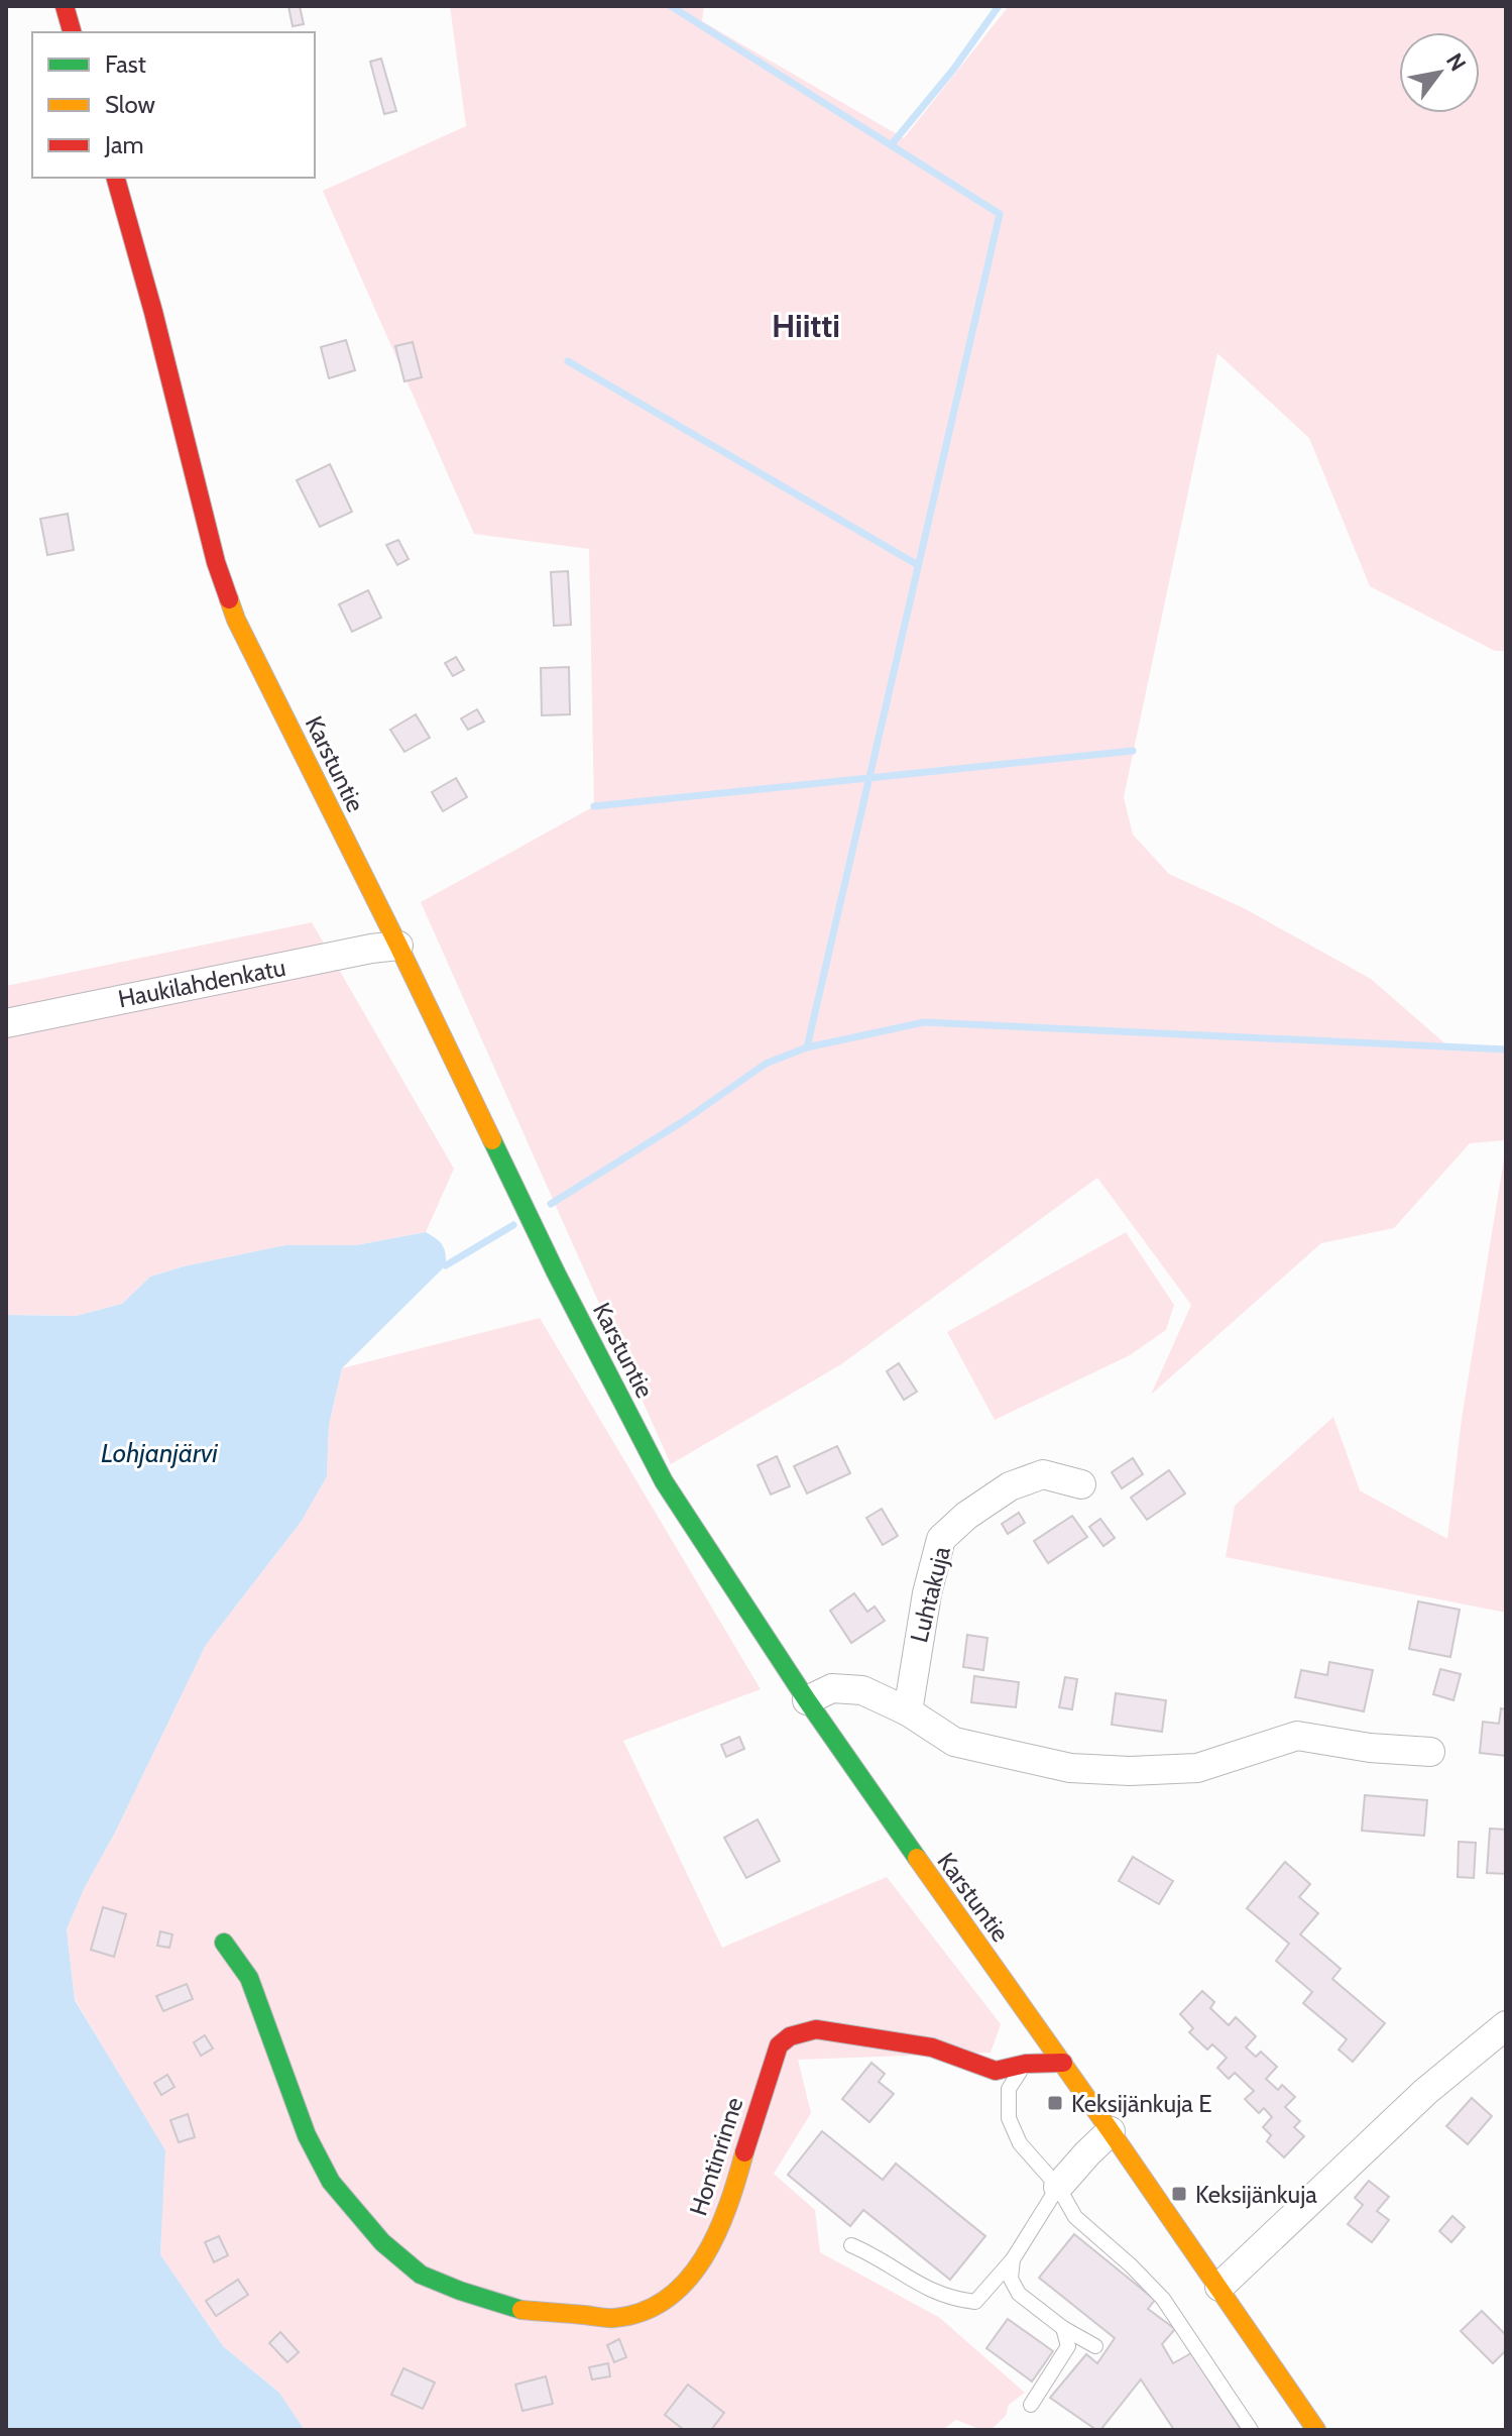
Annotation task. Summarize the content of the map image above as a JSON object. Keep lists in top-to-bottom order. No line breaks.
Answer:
{"streets":{"street":["Karstuntie","Haukilahdenkatu","Luhtakuja","Hontinrinne"]},"crossings":[["Karstuntie","Haukilahdenkatu"],["Karstuntie","Hontinrinne"]],"districts":["Hiitti"],"water":["Lohjanjärvi"],"places":{"transit":["Keksijänkuja E","Keksijänkuja"]},"legend":["Fast","Slow","Jam"],"north":"top right"}
